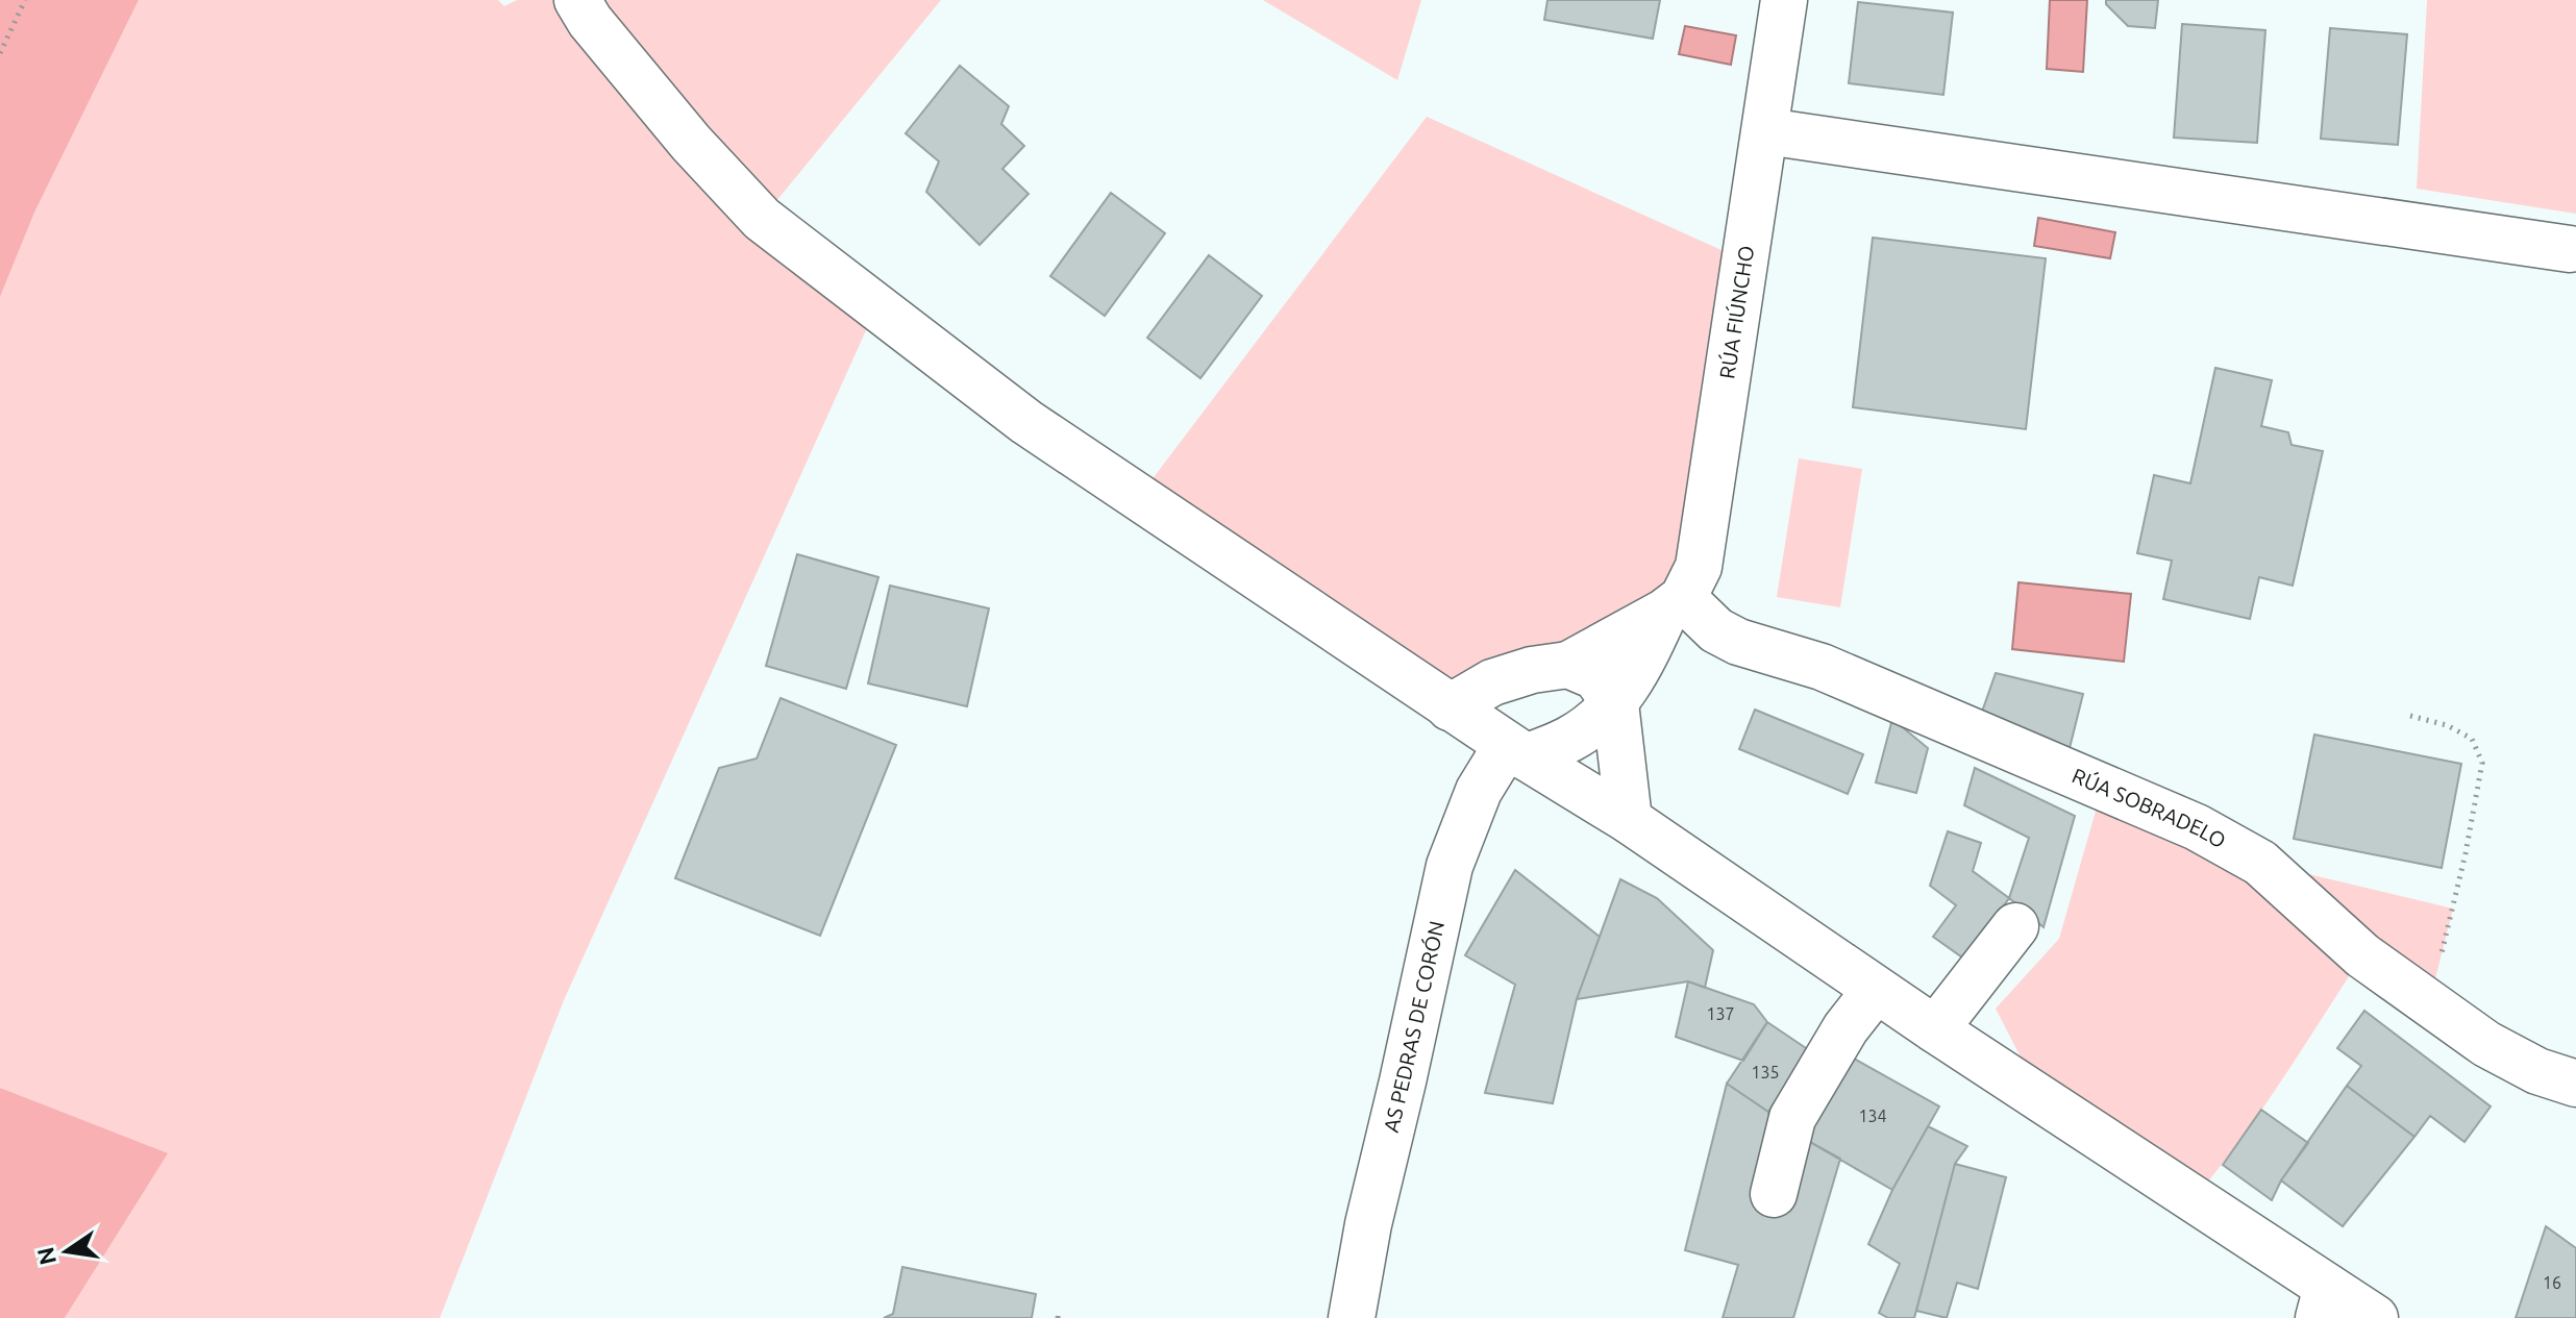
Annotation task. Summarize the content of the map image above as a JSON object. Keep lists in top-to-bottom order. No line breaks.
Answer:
{"streets":{"street":["RÚA FIÚNCHO","RÚA SOBRADELO","AS PEDRAS DE CORÓN"]},"crossings":[["RÚA FIÚNCHO","RÚA SOBRADELO"],["RÚA FIÚNCHO","AS PEDRAS DE CORÓN"]],"house_numbers":["137","135","134","16"],"north":"left"}
